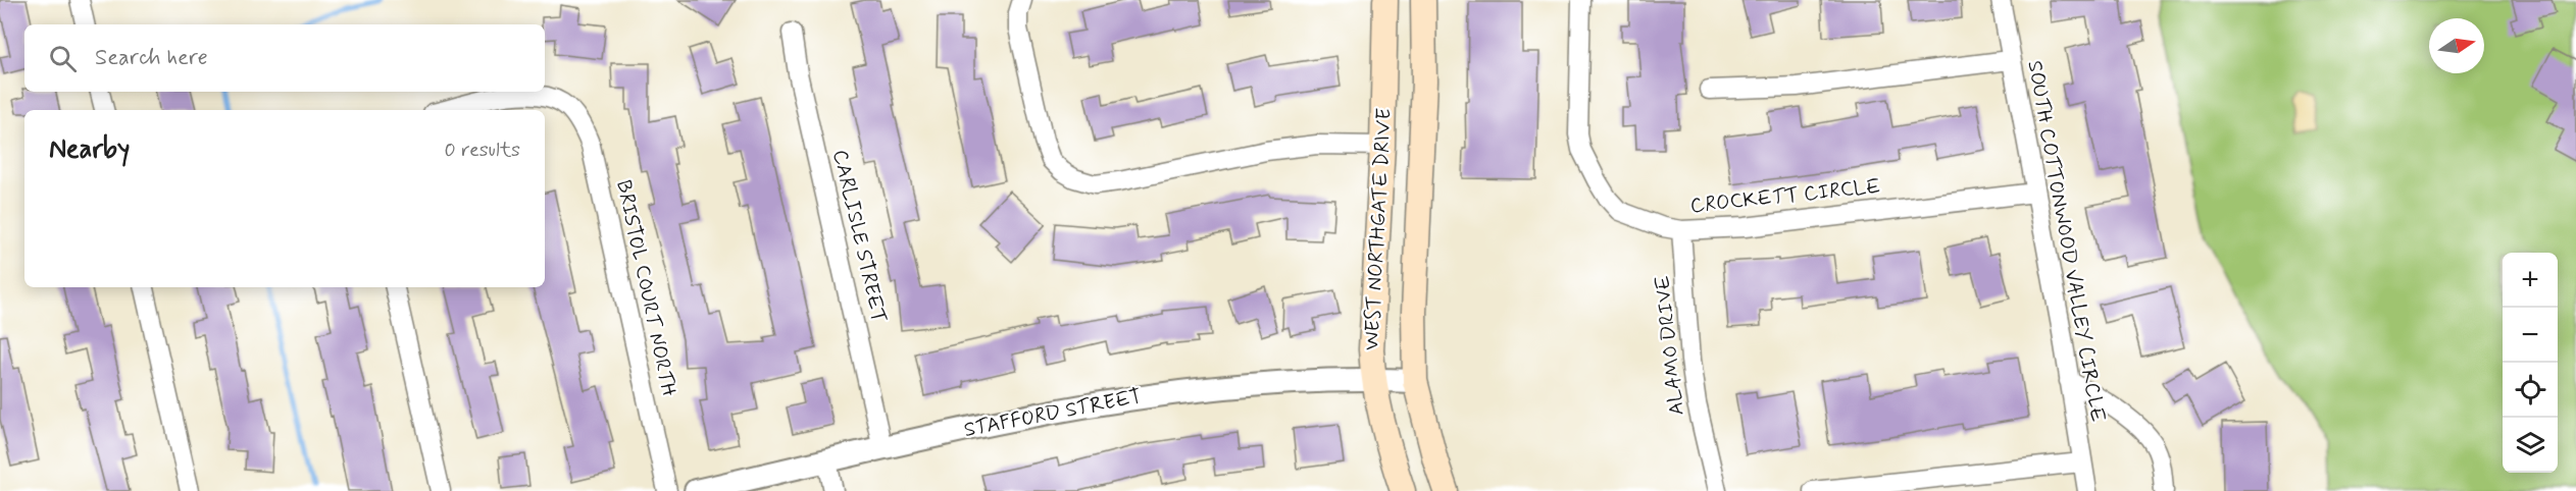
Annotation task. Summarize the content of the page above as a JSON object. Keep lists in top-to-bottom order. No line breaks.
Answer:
{"streets":{"main road":["WEST NORTHGATE DRIVE"],"street":["CROCKETT CIRCLE","CARLISLE STREET","SOUTH COTTONWOOD VALLEY CIRCLE","BRISTOL COURT NORTH","ALAMO DRIVE","STAFFORD STREET"]},"crossings":[["CROCKETT CIRCLE","SOUTH COTTONWOOD VALLEY CIRCLE"],["CROCKETT CIRCLE","ALAMO DRIVE"],["WEST NORTHGATE DRIVE","STAFFORD STREET"],["CARLISLE STREET","STAFFORD STREET"]],"north":"right","page":{"search":"Search here","heading":["Nearby","0 results"],"map_buttons":["+","−"]}}
